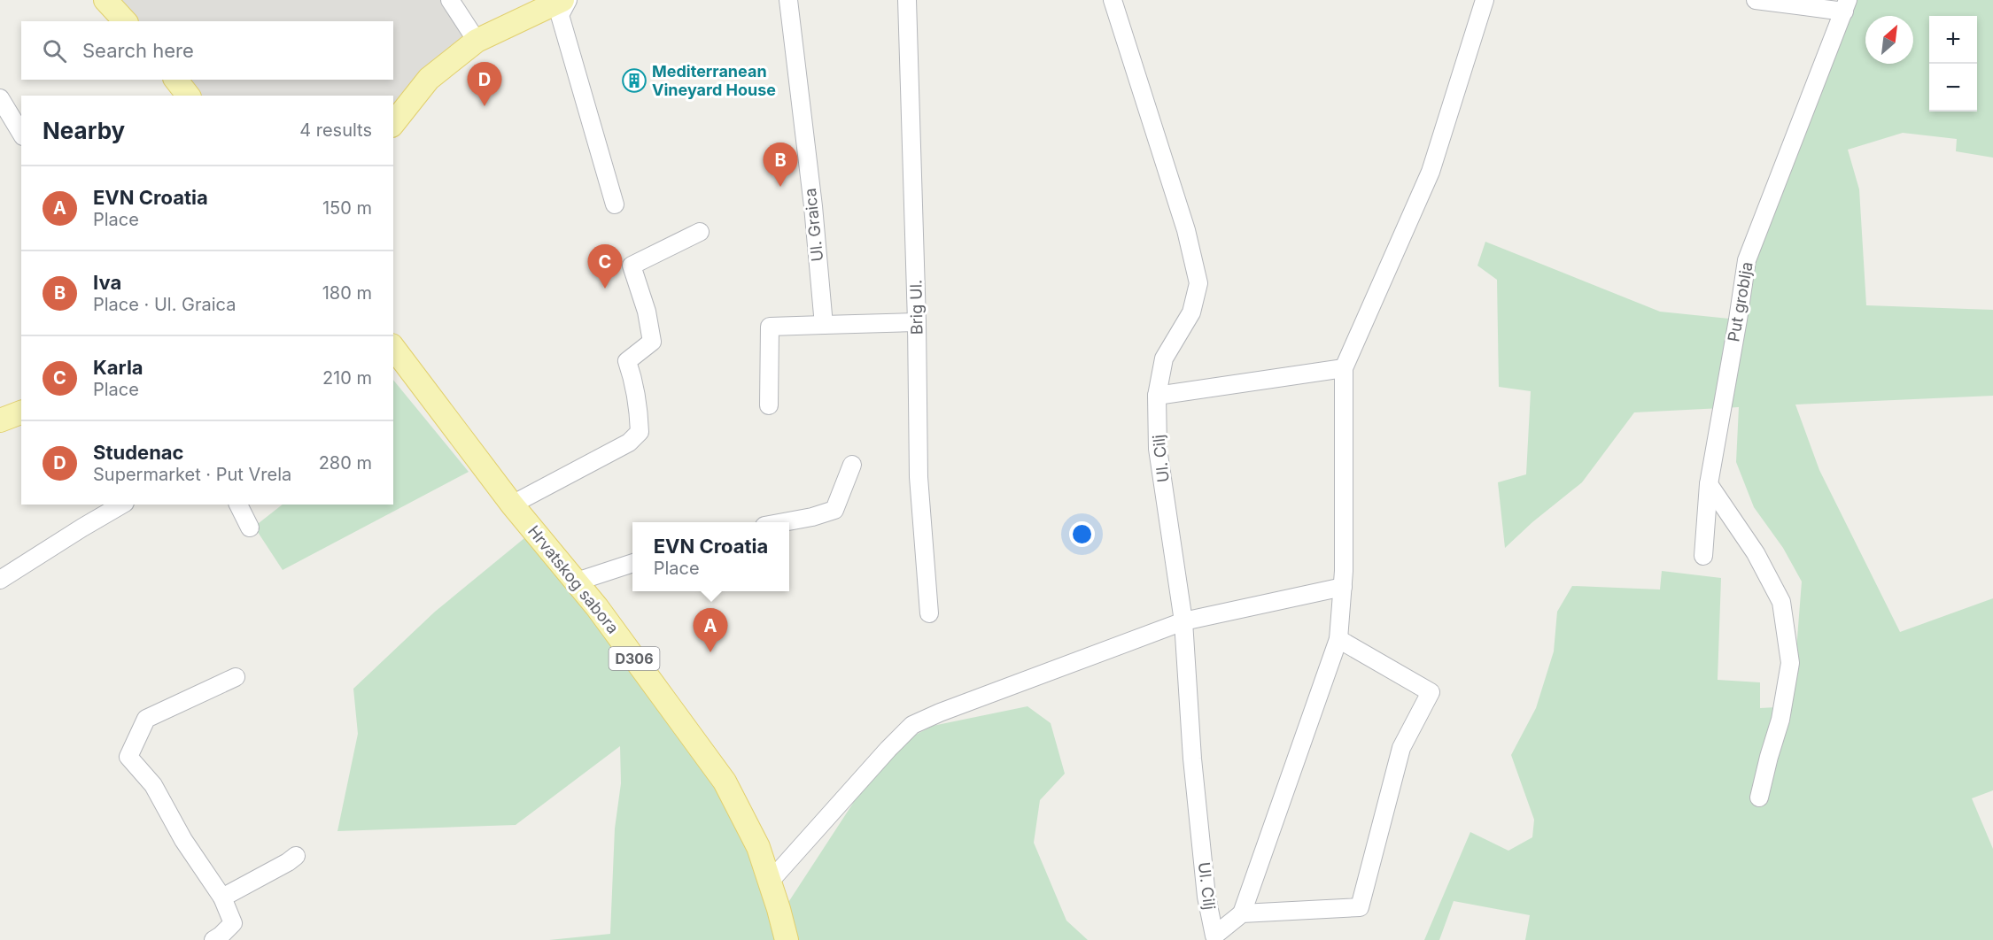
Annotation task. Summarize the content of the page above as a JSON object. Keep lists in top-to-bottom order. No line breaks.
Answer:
{"streets":{"main road":["Hrvatskog sabora","D306"],"street":["Ul. Graica","Put groblja","Brig Ul.","Ul. Cilj"]},"places":{"building":["Mediterranean Vineyard House"]},"north":"top right","page":{"map_buttons":["+","−"],"search":"Search here","pins":["D","B","C","A"],"heading":["Nearby","4 results"],"list":[{"mark":"A","name":"EVN Croatia","note":"Place","value":"150 m"},{"mark":"B","name":"Iva","note":"Place · Ul. Graica","value":"180 m"},{"mark":"C","name":"Karla","note":"Place","value":"210 m"},{"mark":"D","name":"Studenac","note":"Supermarket · Put Vrela","value":"280 m"}],"popup":["EVN Croatia","Place"]}}
